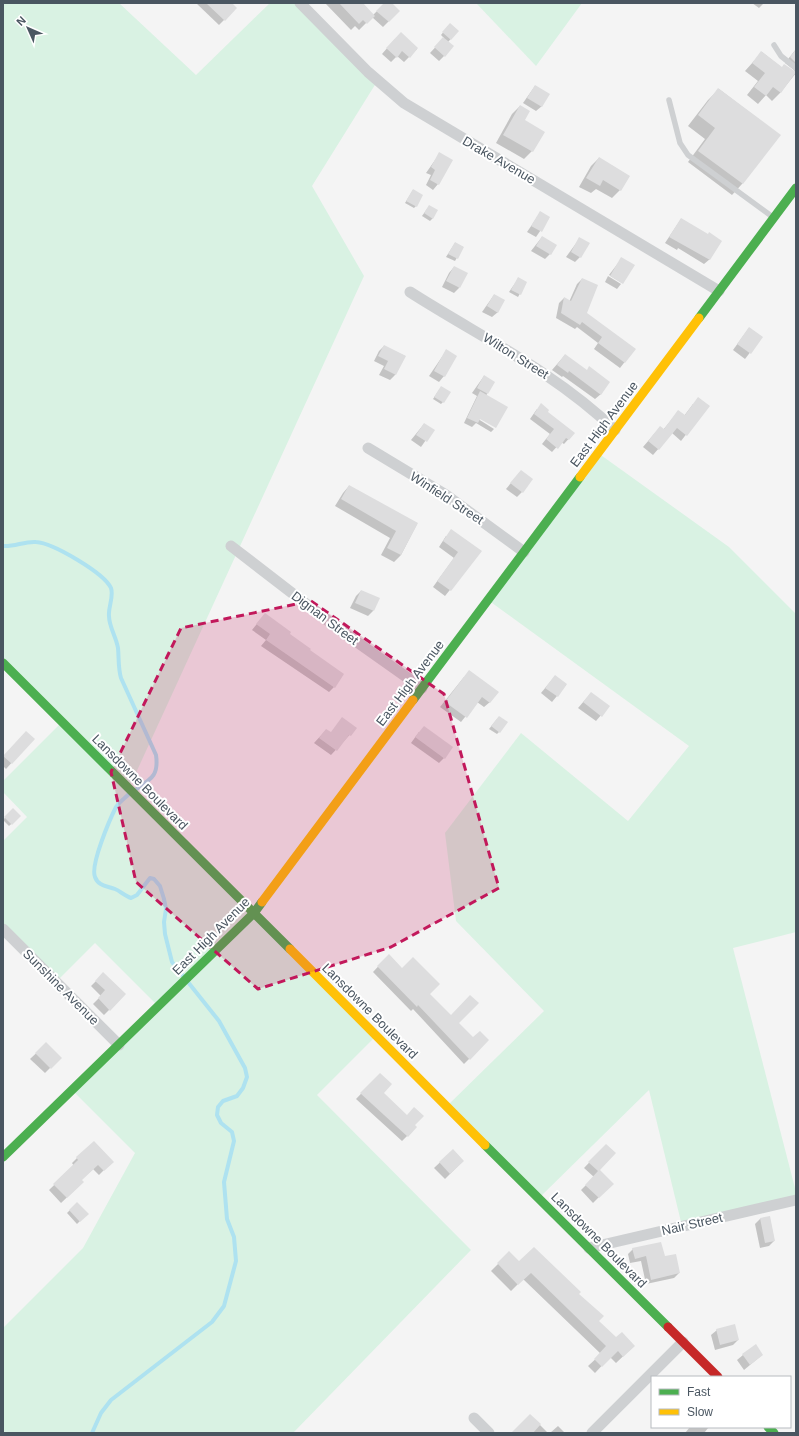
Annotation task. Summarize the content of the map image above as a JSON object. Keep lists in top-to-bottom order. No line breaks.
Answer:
{"streets":{"street":["Drake Avenue","Wilton Street","East High Avenue","Winfield Street","Dignan Street","Lansdowne Boulevard","Sunshine Avenue","Nair Street"]},"crossings":[["Drake Avenue","East High Avenue"],["Wilton Street","East High Avenue"],["East High Avenue","Winfield Street"],["East High Avenue","Dignan Street"],["East High Avenue","Lansdowne Boulevard"],["East High Avenue","Sunshine Avenue"],["Lansdowne Boulevard","Nair Street"]],"legend":["Fast","Slow"],"north":"top left"}
